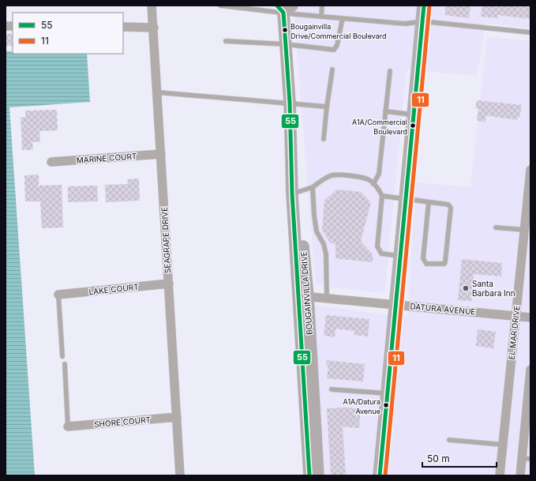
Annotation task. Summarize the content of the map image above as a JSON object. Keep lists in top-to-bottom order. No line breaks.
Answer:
{"streets":{"street":["MARINE COURT","SEAGRAPE DRIVE","LAKE COURT","BOUGAINVILLA DRIVE","DATURA AVENUE","EL MAR DRIVE","SHORE COURT"]},"crossings":[["MARINE COURT","SEAGRAPE DRIVE"],["SEAGRAPE DRIVE","LAKE COURT"],["SEAGRAPE DRIVE","SHORE COURT"],["BOUGAINVILLA DRIVE","DATURA AVENUE"],["DATURA AVENUE","EL MAR DRIVE"]],"places":["Bougainvilla Drive/Commercial Boulevard","A1A/Commercial Boulevard","Santa Barbara Inn","A1A/Datura Avenue"],"lines":["transit line 55","transit line 11"],"legend":["55","11"],"scale_bar":"50 m"}
